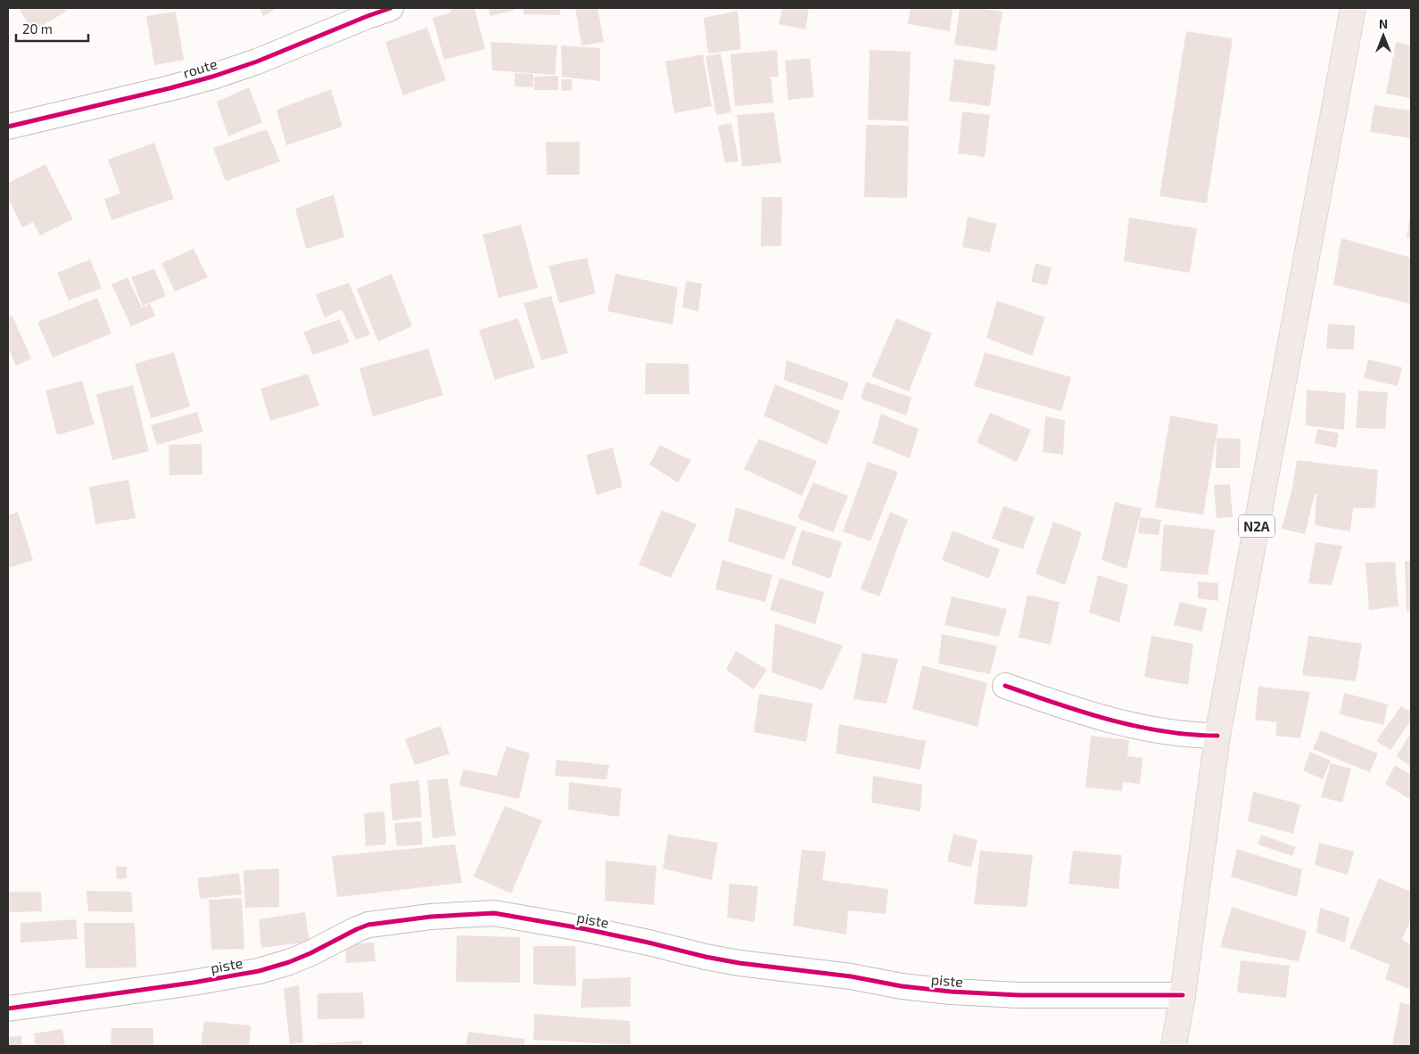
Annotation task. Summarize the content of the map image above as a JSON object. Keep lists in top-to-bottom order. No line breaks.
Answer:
{"streets":{"highway":["N2A"],"street":["route","piste"]},"crossings":[["N2A","piste"]],"scale_bar":"20 m","north":"top"}
